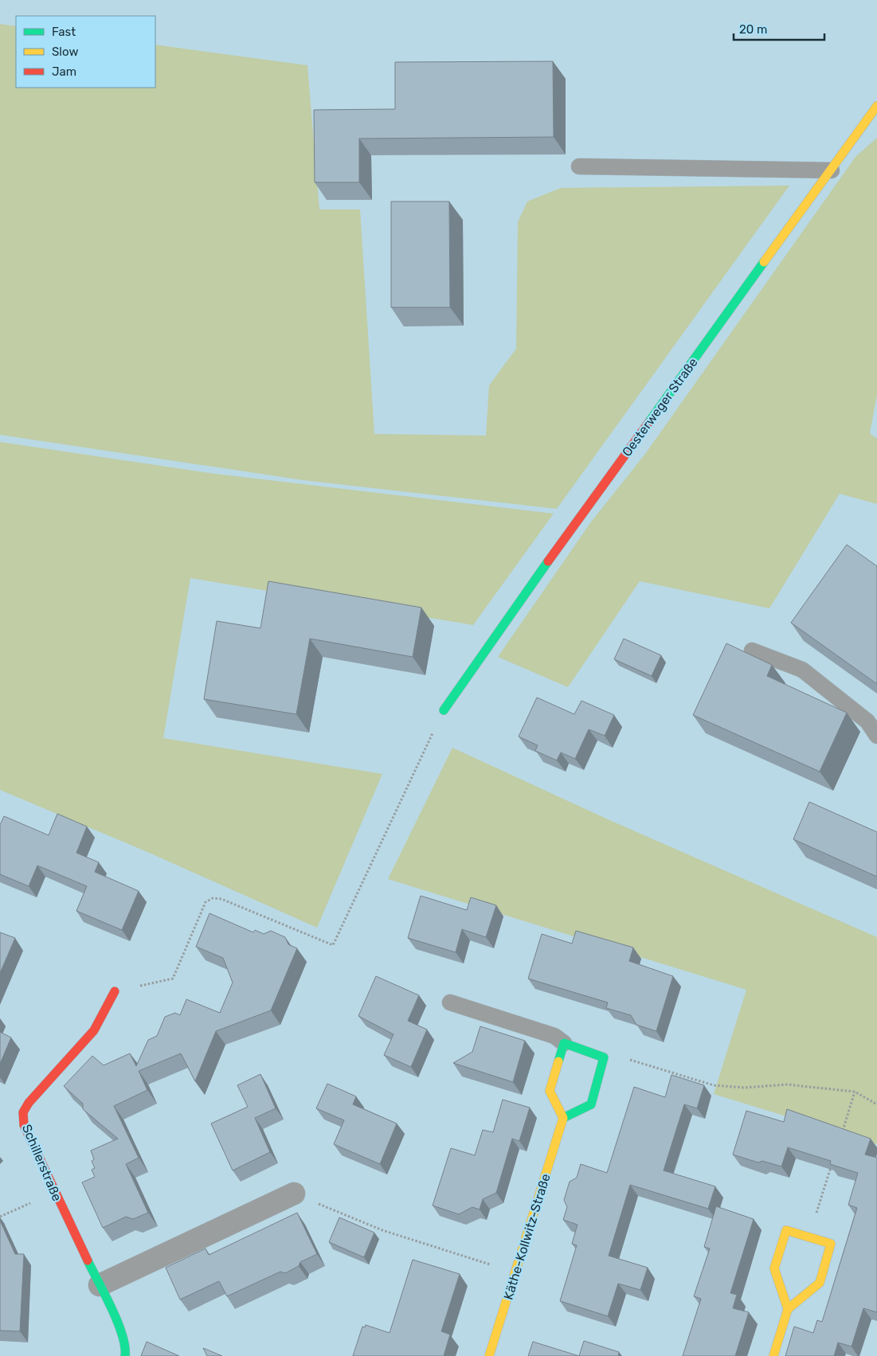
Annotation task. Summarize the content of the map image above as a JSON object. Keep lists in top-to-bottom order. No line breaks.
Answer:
{"streets":{"street":["Oesterweger Straße","Schillerstraße","Käthe-Kollwitz-Straße"]},"legend":["Fast","Slow","Jam"],"scale_bar":"20 m"}
